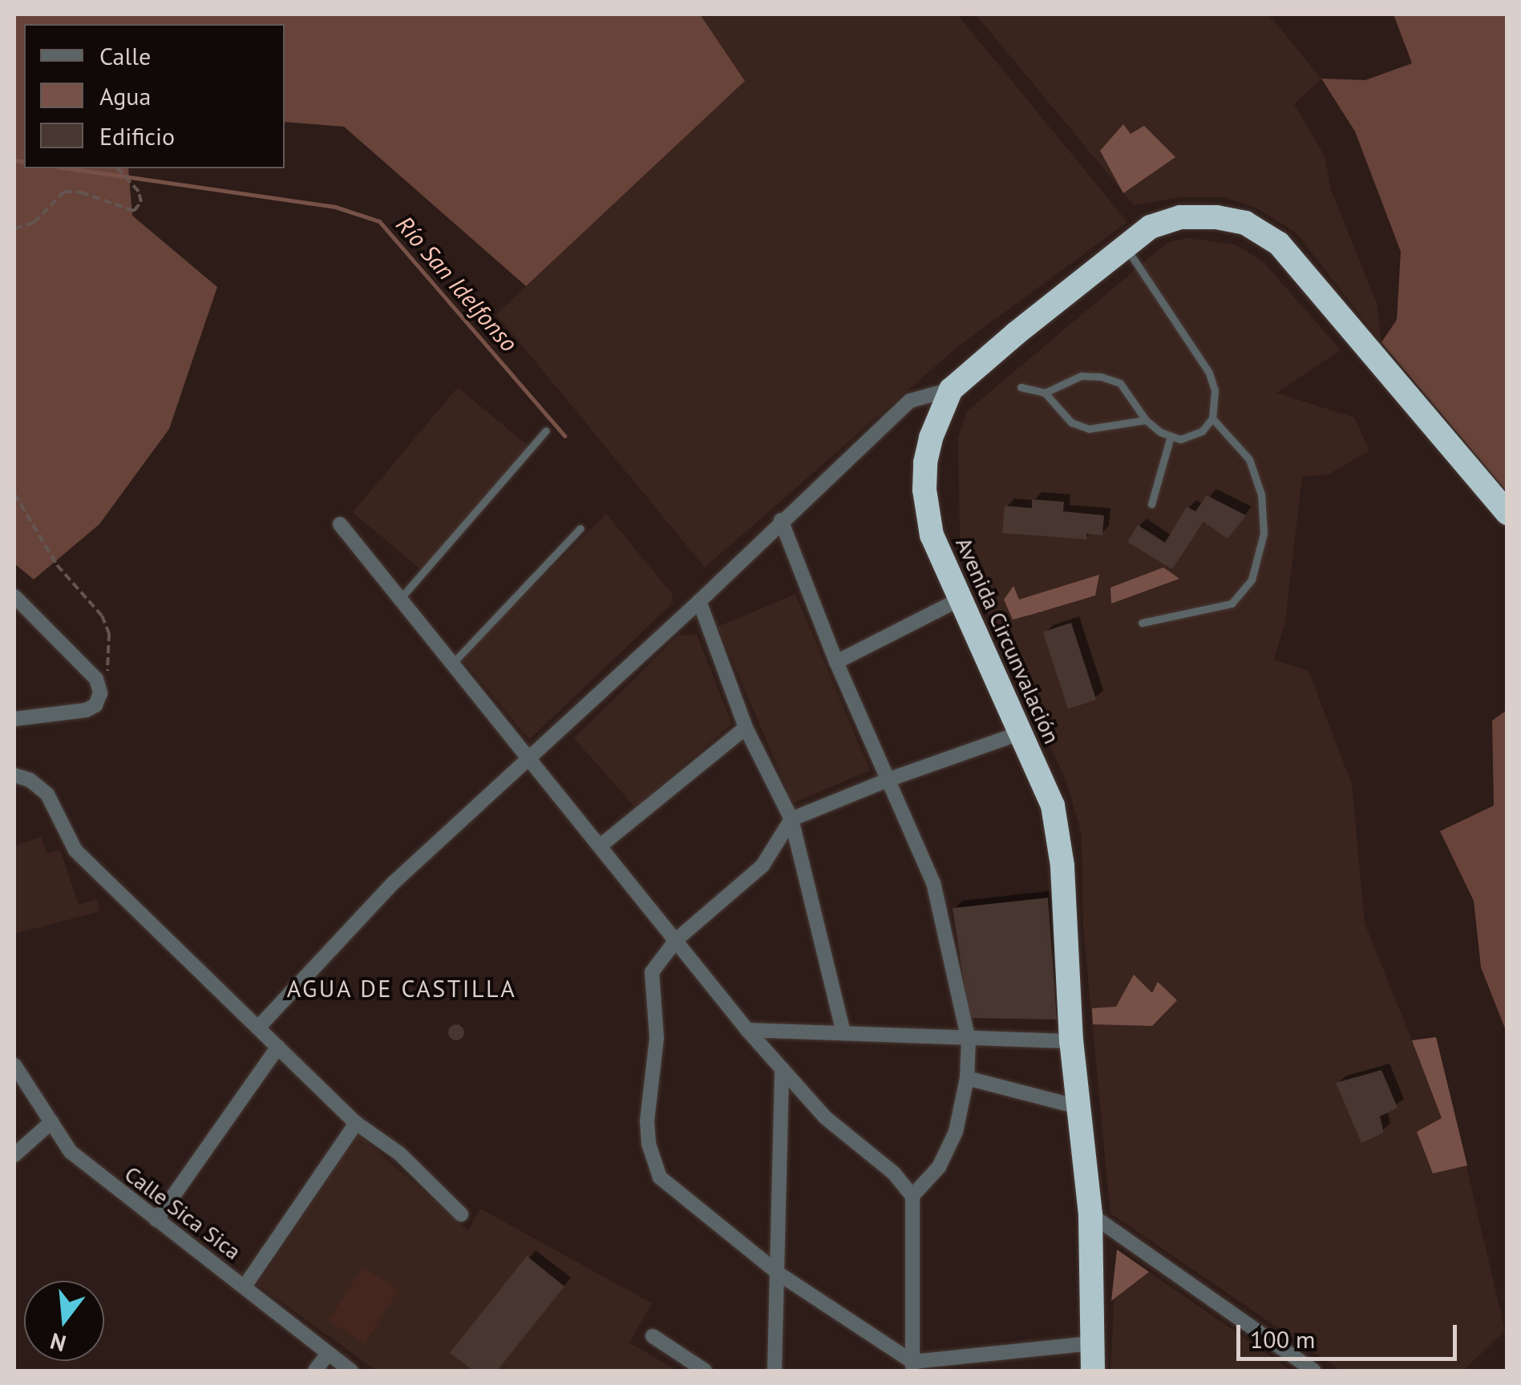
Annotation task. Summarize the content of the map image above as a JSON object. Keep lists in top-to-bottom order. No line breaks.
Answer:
{"streets":{"highway":["Avenida Circunvalación"],"street":["Calle Sica Sica"]},"districts":["AGUA DE CASTILLA"],"water":["Río San Idelfonso"],"legend":["Calle","Agua","Edificio"],"scale_bar":"100 m","north":"bottom"}
